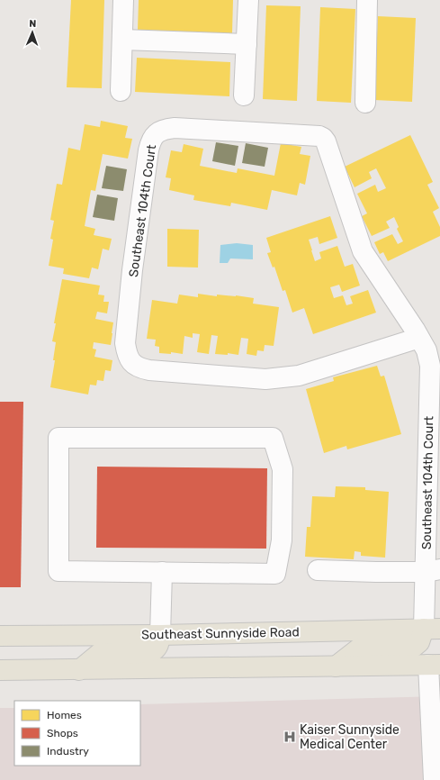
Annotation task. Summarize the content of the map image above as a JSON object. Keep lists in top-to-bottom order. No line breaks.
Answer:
{"streets":{"main road":["Southeast Sunnyside Road"],"street":["Southeast 104th Court"]},"crossings":[["Southeast 104th Court","Southeast Sunnyside Road"]],"places":{"hospital":["Kaiser Sunnyside Medical Center"]},"legend":["Homes","Shops","Industry"],"north":"top"}
